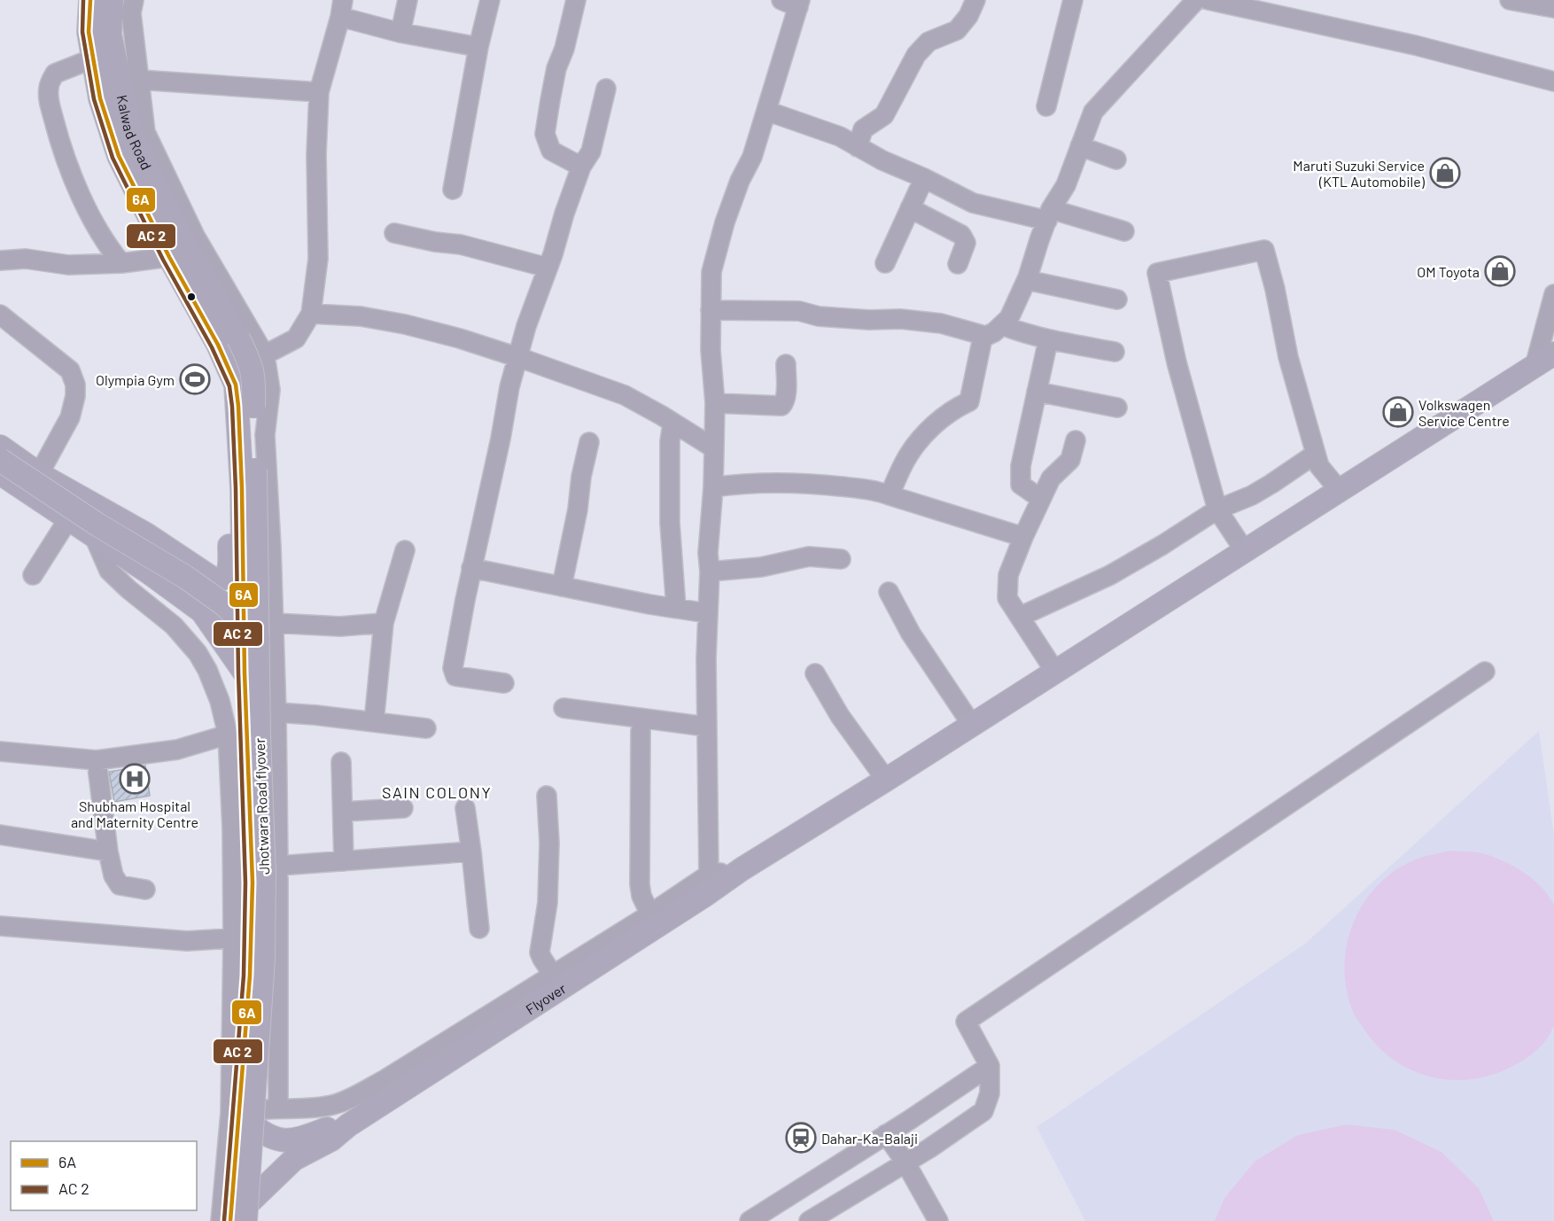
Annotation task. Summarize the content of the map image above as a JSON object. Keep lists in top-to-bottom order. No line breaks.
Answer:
{"streets":{"main road":["Kalwad Road","Jhotwara Road flyover","Flyover"]},"crossings":[["Jhotwara Road flyover","Flyover"]],"districts":["SAIN COLONY"],"places":{"shop":["Maruti Suzuki Service (KTL Automobile)","OM Toyota","Volkswagen Service Centre"],"sports":["Olympia Gym"],"hospital":["Shubham Hospital and Maternity Centre"],"station":["Dahar-Ka-Balaji"]},"lines":["transit line 6A"],"legend":["6A","AC 2"]}
